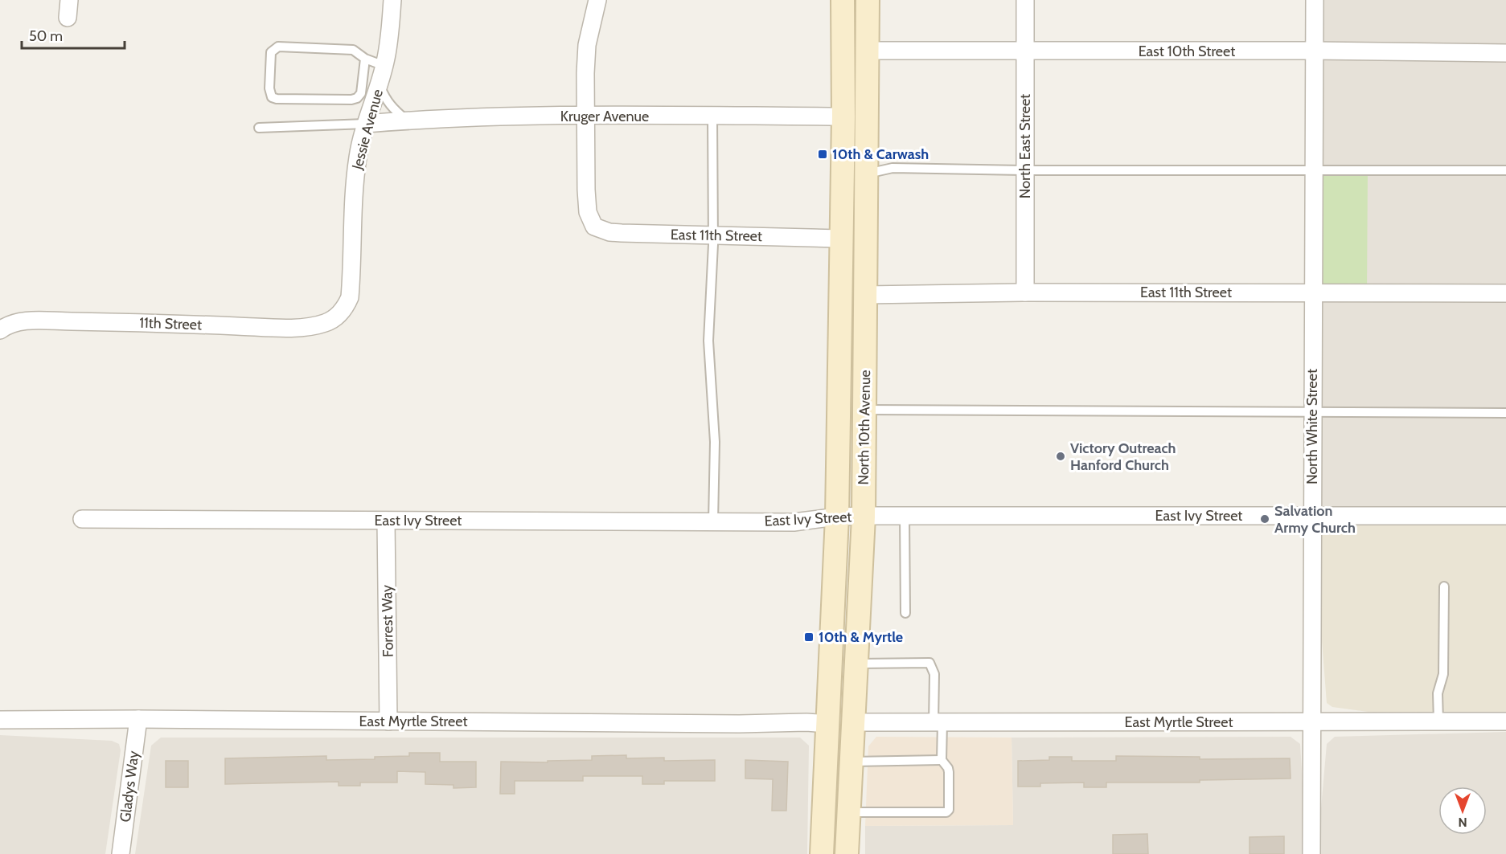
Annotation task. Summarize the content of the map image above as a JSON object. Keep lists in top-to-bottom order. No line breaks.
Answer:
{"streets":{"main road":["North 10th Avenue"],"street":["East 10th Street","Kruger Avenue","Jessie Avenue","North East Street","East 11th Street","11th Street","North White Street","East Ivy Street","Forrest Way","East Myrtle Street","Gladys Way"]},"crossings":[["East 10th Street","North East Street"],["East 10th Street","North White Street"],["East 10th Street","North 10th Avenue"],["Kruger Avenue","Jessie Avenue"],["Kruger Avenue","East 11th Street"],["Kruger Avenue","North 10th Avenue"],["Jessie Avenue","11th Street"],["North East Street","East 11th Street"],["East 11th Street","North White Street"],["East 11th Street","North 10th Avenue"],["North White Street","East Ivy Street"],["North White Street","East Myrtle Street"],["North 10th Avenue","East Ivy Street"],["North 10th Avenue","East Myrtle Street"],["East Ivy Street","Forrest Way"],["Forrest Way","East Myrtle Street"],["East Myrtle Street","Gladys Way"]],"places":{"transit":["10th & Carwash","10th & Myrtle"],"other":["Victory Outreach Hanford Church","Salvation Army Church"]},"scale_bar":"50 m","north":"bottom"}
